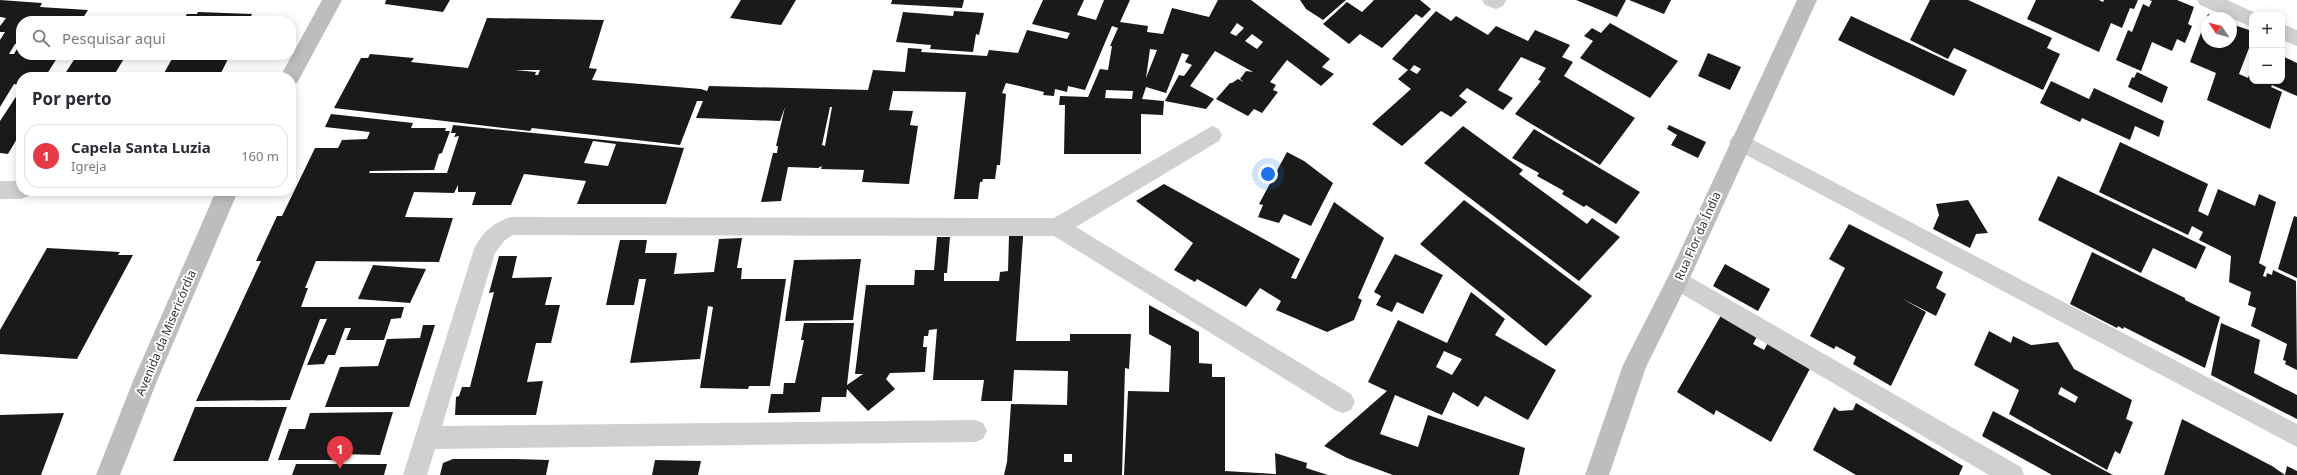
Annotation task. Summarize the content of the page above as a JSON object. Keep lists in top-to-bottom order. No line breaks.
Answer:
{"streets":{"street":["Rua Flor da Índia","Avenida da Misericórdia"]},"north":"top left","page":{"map_buttons":["+","−"],"search":"Pesquisar aqui","heading":"Por perto","list":[{"mark":"1","name":"Capela Santa Luzia","note":"Igreja","value":"160 m"}],"pins":"1"}}
